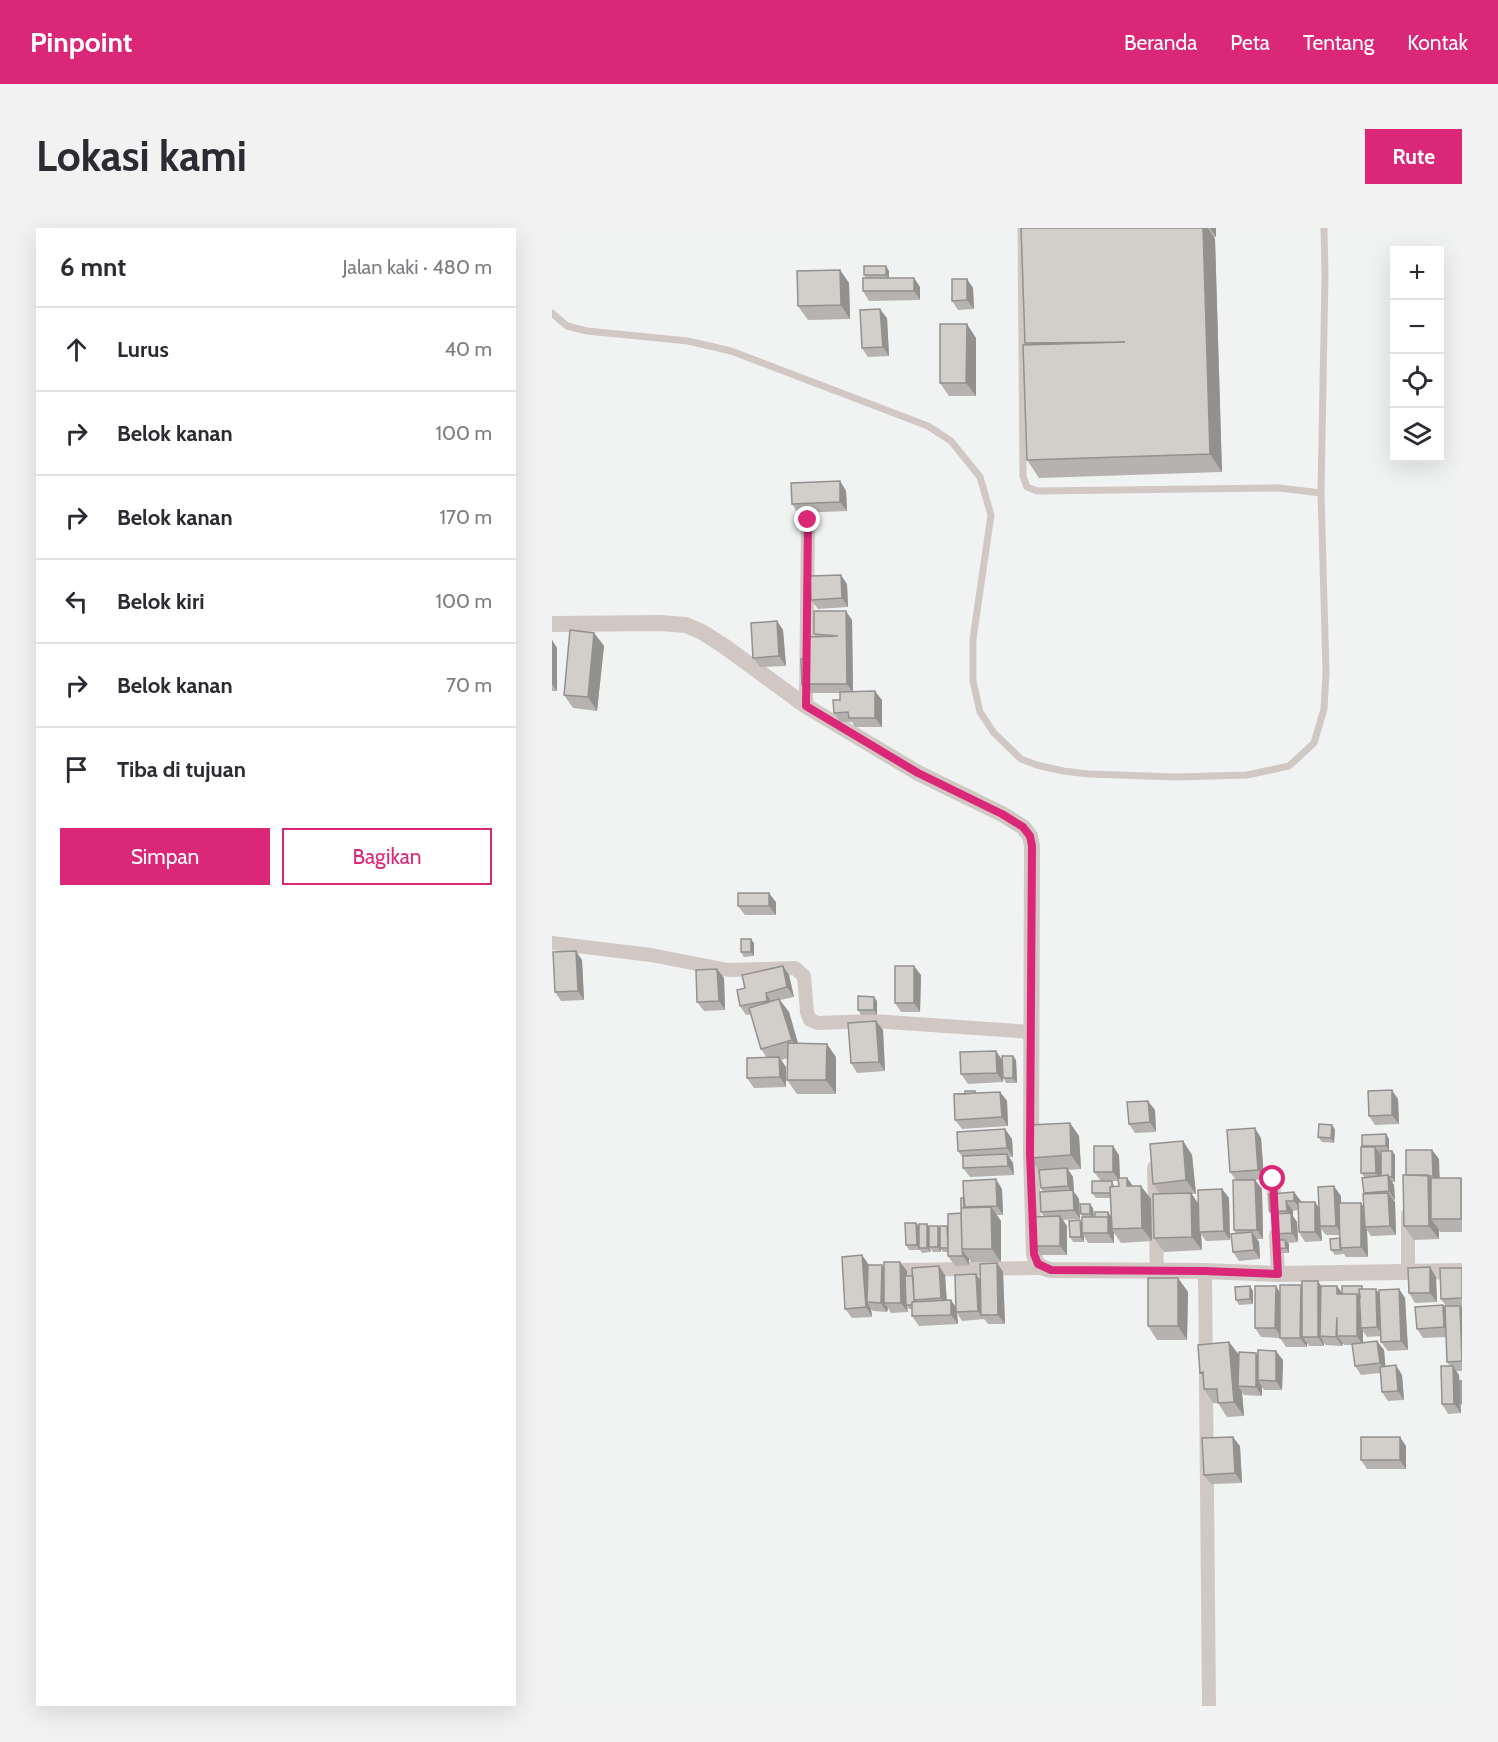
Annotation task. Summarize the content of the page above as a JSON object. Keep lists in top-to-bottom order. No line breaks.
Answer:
{"page":{"header":"Pinpoint","nav":["Beranda","Peta","Tentang","Kontak"],"buttons":["Rute",["Simpan","Bagikan"]],"title":"Lokasi kami","heading":["6 mnt","Jalan kaki · 480 m"],"map_buttons":["+","−"],"list":[["Lurus","40 m"],["Belok kanan","100 m"],["Belok kanan","170 m"],["Belok kiri","100 m"],["Belok kanan","70 m"],"Tiba di tujuan"]}}
